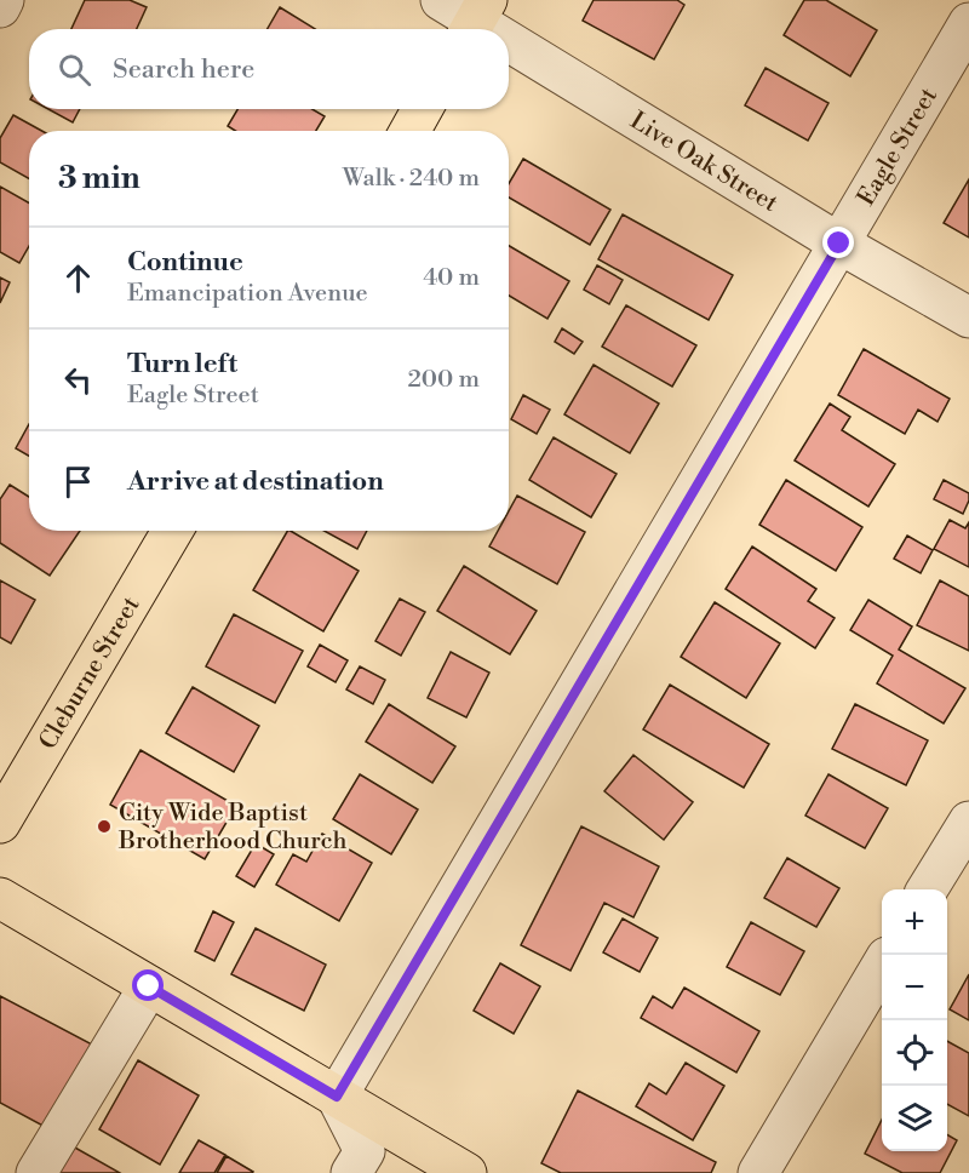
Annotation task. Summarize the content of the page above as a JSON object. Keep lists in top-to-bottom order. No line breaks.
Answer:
{"streets":{"main road":["Cleburne Street"],"street":["Eagle Street","Live Oak Street"]},"crossings":[["Eagle Street","Live Oak Street"]],"places":["City Wide Baptist Brotherhood Church"],"page":{"search":"Search here","heading":["3 min","Walk · 240 m"],"list":[["Continue","Emancipation Avenue","40 m"],["Turn left","Eagle Street","200 m"],"Arrive at destination"],"map_buttons":["+","−"]}}
